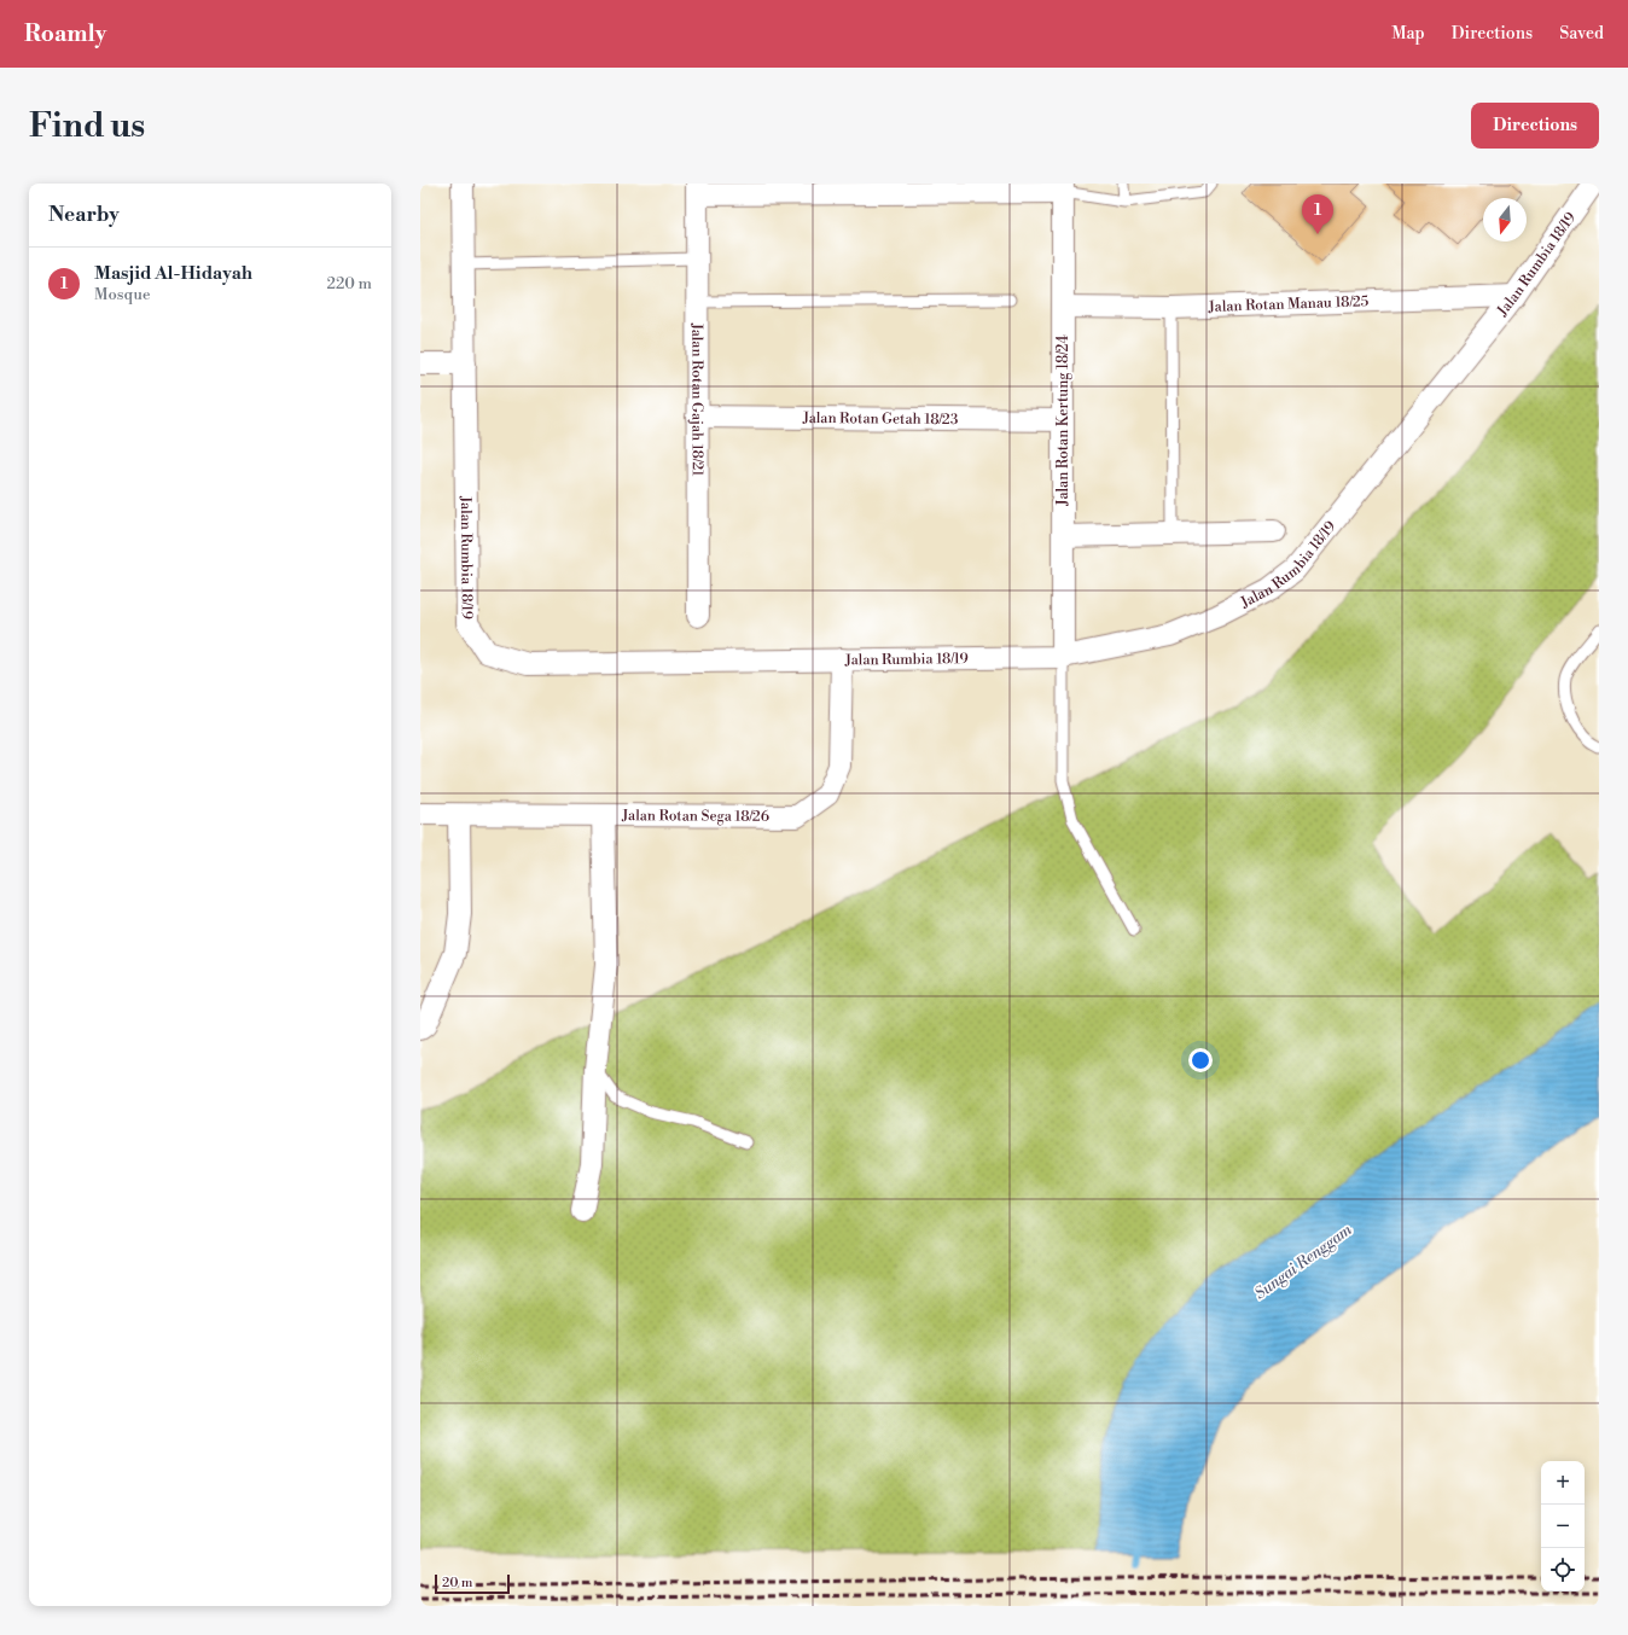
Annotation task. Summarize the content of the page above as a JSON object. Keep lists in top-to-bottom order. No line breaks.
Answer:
{"streets":{"street":["Jalan Rumbia 18/19","Jalan Rotan Manau 18/25","Jalan Rotan Gajah 18/21","Jalan Rotan Getah 18/23","Jalan Rotan Kertung 18/24","Jalan Rotan Sega 18/26"]},"crossings":[["Jalan Rumbia 18/19","Jalan Rotan Manau 18/25"],["Jalan Rumbia 18/19","Jalan Rotan Kertung 18/24"],["Jalan Rumbia 18/19","Jalan Rotan Sega 18/26"],["Jalan Rotan Manau 18/25","Jalan Rotan Kertung 18/24"],["Jalan Rotan Gajah 18/21","Jalan Rotan Getah 18/23"],["Jalan Rotan Getah 18/23","Jalan Rotan Kertung 18/24"]],"water":["Sungai Renggam"],"scale_bar":"20 m","north":"bottom","page":{"header":"Roamly","nav":["Map","Directions","Saved"],"buttons":"Directions","title":"Find us","heading":"Nearby","pins":"1","list":[{"mark":"1","name":"Masjid Al-Hidayah","note":"Mosque","value":"220 m"}],"map_buttons":["+","−"],"scale":"20 m"}}
